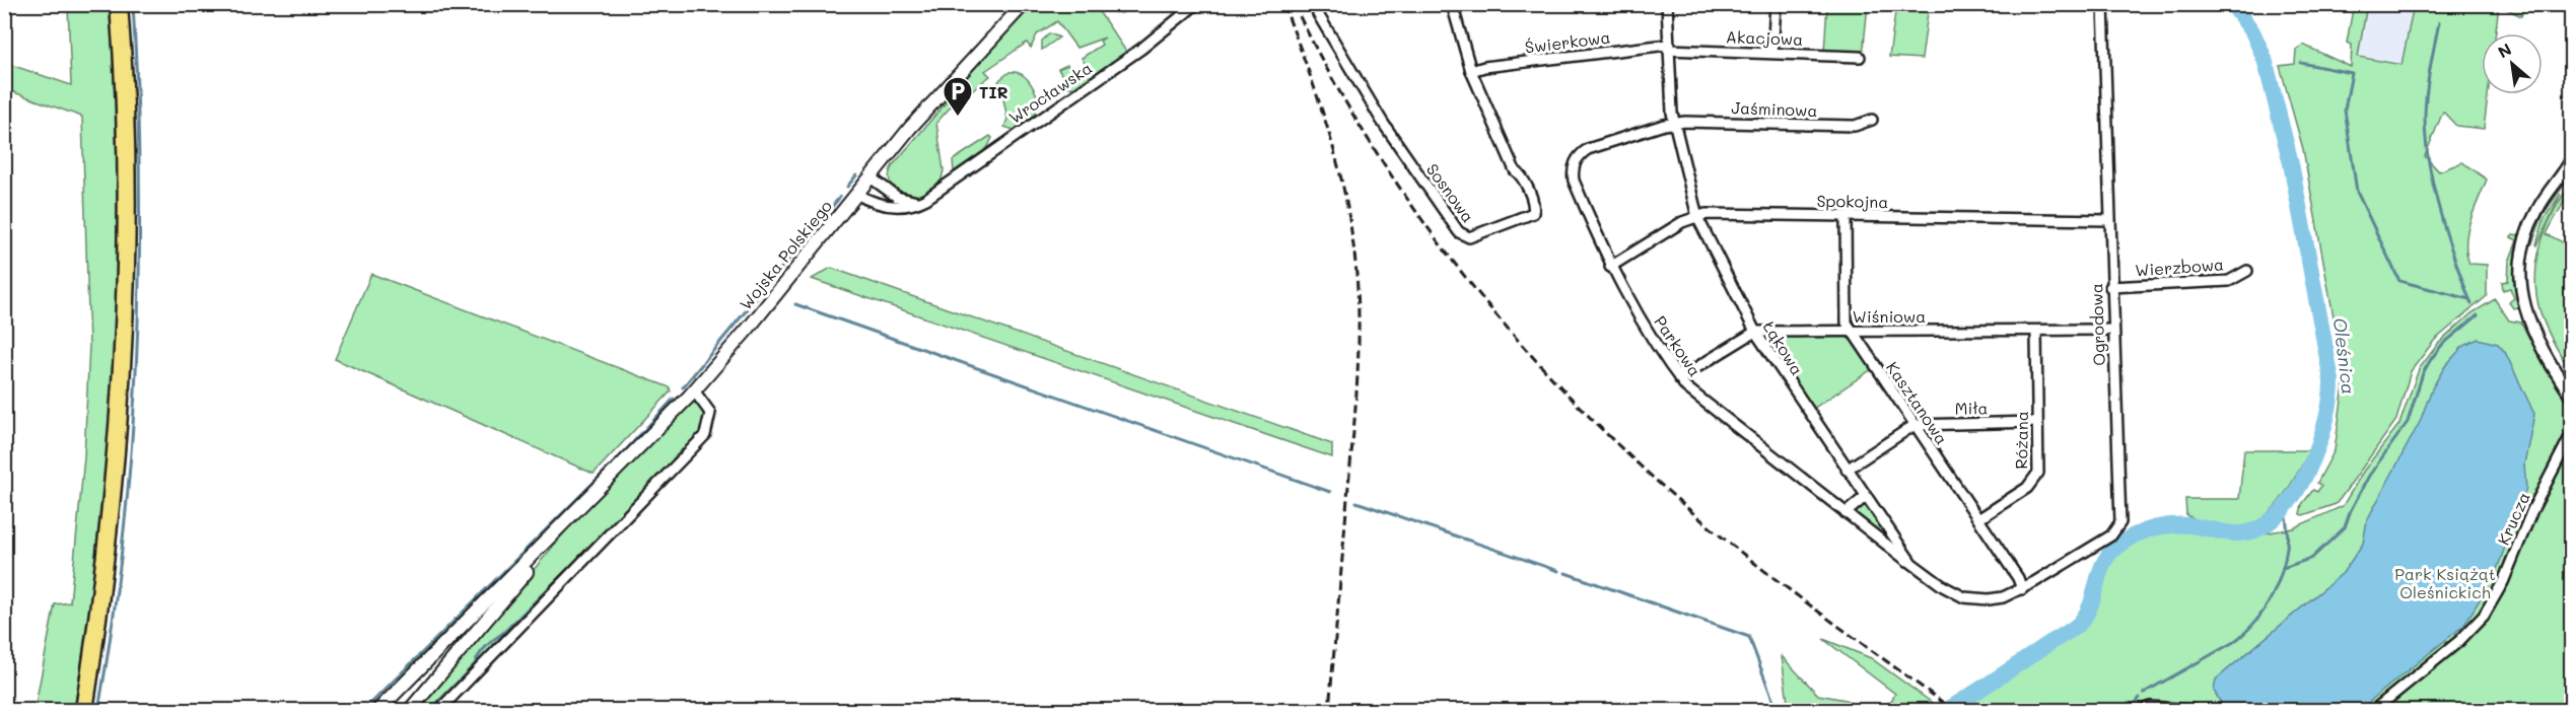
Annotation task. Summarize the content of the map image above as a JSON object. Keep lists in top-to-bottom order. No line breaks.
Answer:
{"streets":{"main road":["Wojska Polskiego"],"street":["Akacjowa","Świerkowa","Wrocławska","Jaśminowa","Sosnowa","Spokojna","Wierzbowa","Wiśniowa","Ogrodowa","Parkowa","Łąkowa","Kasztanowa","Miła","Różana","Krucza"]},"crossings":[["Akacjowa","Świerkowa"],["Akacjowa","Łąkowa"],["Świerkowa","Sosnowa"],["Świerkowa","Łąkowa"],["Wrocławska","Wojska Polskiego"],["Jaśminowa","Parkowa"],["Jaśminowa","Łąkowa"],["Spokojna","Ogrodowa"],["Spokojna","Parkowa"],["Spokojna","Łąkowa"],["Spokojna","Kasztanowa"],["Wierzbowa","Ogrodowa"],["Wiśniowa","Ogrodowa"],["Wiśniowa","Łąkowa"],["Wiśniowa","Kasztanowa"],["Wiśniowa","Różana"],["Ogrodowa","Łąkowa"],["Ogrodowa","Kasztanowa"],["Parkowa","Łąkowa"],["Łąkowa","Kasztanowa"],["Kasztanowa","Miła"],["Kasztanowa","Różana"],["Miła","Różana"]],"water":["Oleśnica"],"parks":["Park Książąt Oleśnickich"],"places":{"parking":["TIR"]},"north":"top left"}
